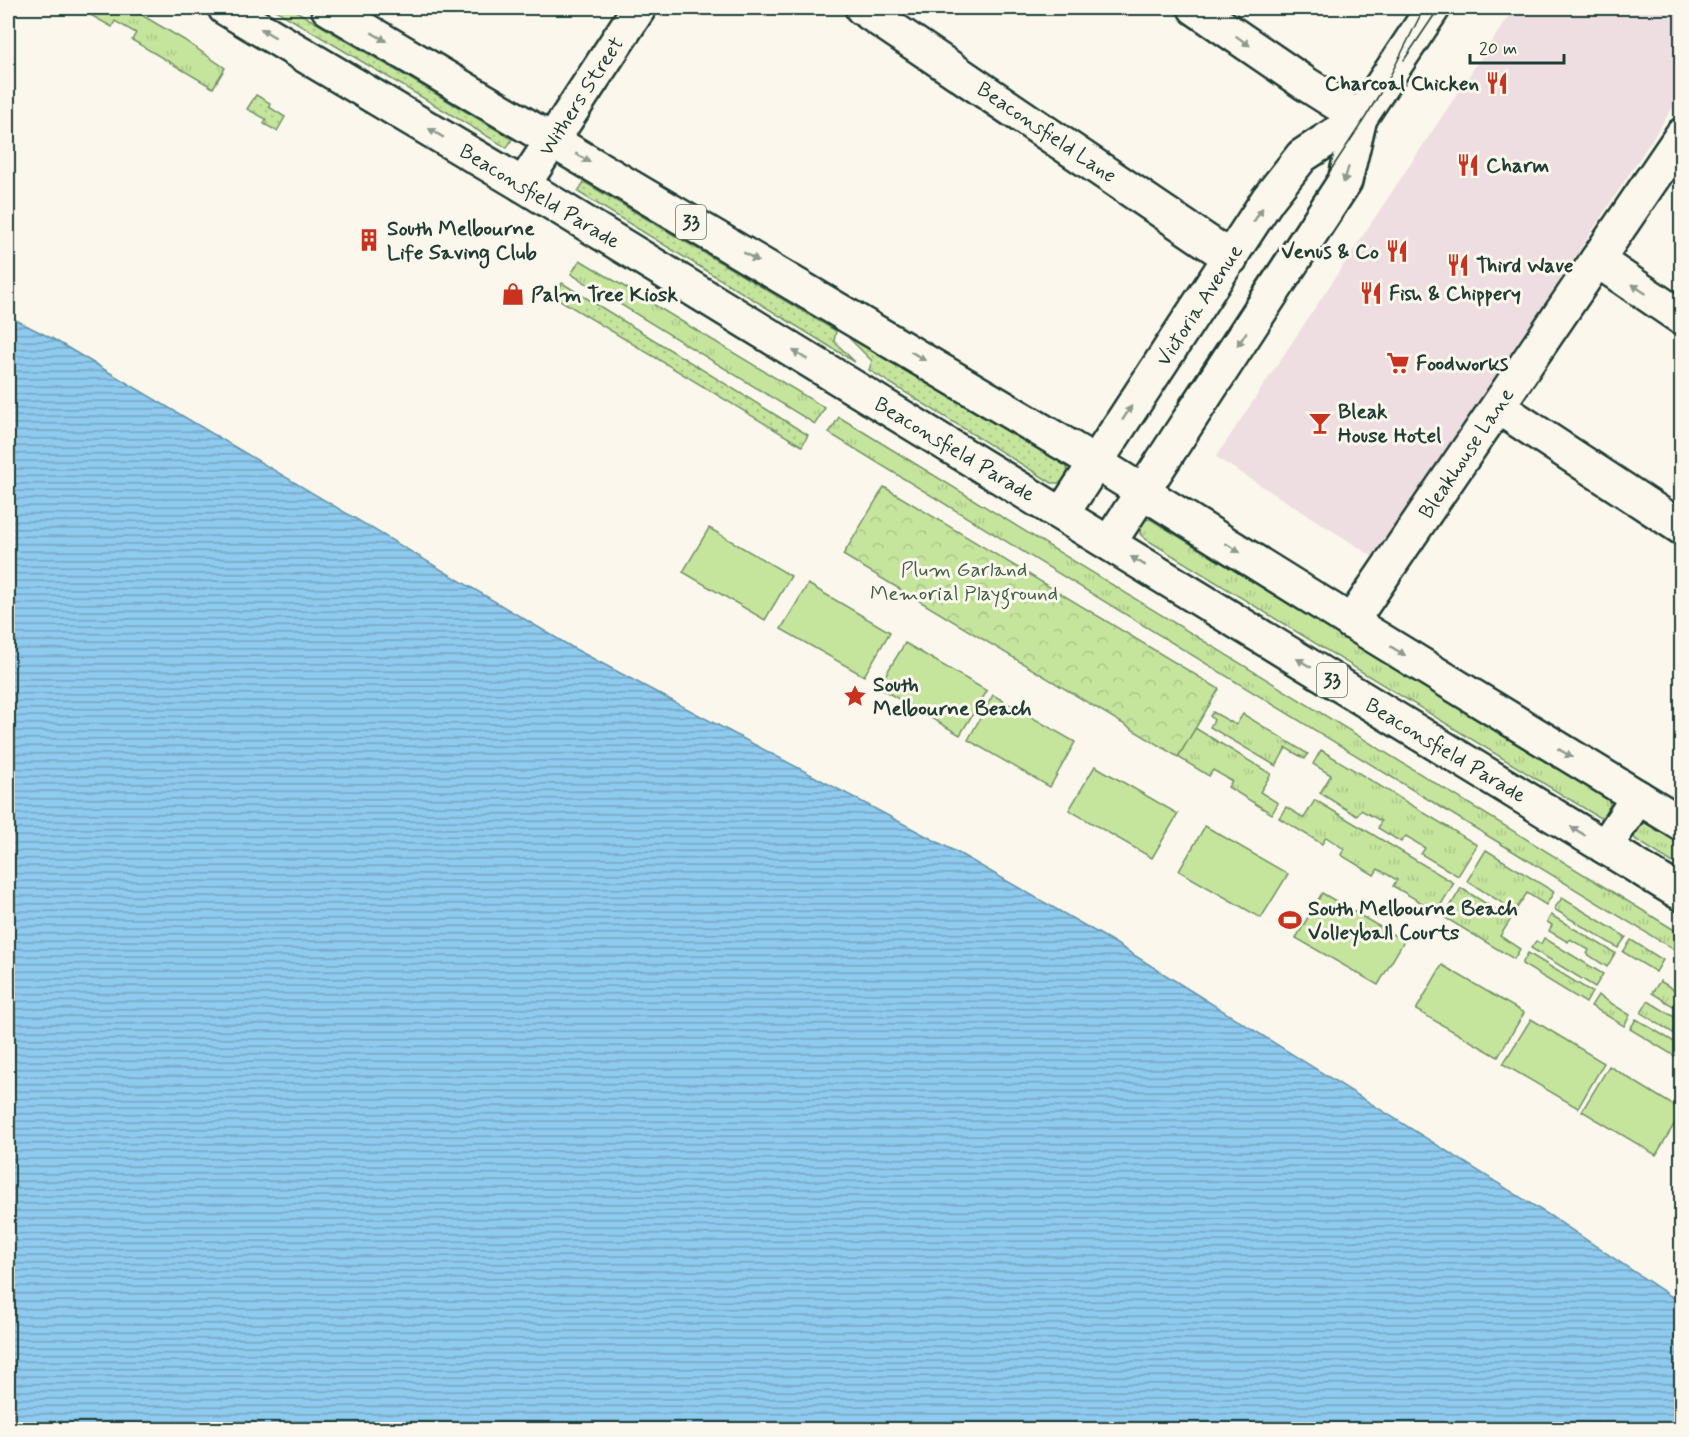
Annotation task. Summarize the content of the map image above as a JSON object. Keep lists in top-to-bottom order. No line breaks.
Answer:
{"streets":{"main road":["Withers Street","Beaconsfield Lane","Beaconsfield Parade","33","Victoria Avenue","Bleakhouse Lane"]},"crossings":[["Withers Street","Beaconsfield Parade"],["Withers Street","33"],["Beaconsfield Lane","Victoria Avenue"],["Beaconsfield Parade","Victoria Avenue"],["33","Victoria Avenue"],["33","Bleakhouse Lane"]],"parks":["Plum Garland Memorial Playground"],"places":{"restaurant":["Charcoal Chicken","Charm","Venus & Co","Third Wave","Fish & Chippery"],"building":["South Melbourne Life Saving Club"],"shop":["Palm Tree Kiosk"],"supermarket":["Foodworks"],"bar":["Bleak House Hotel"],"place":["South Melbourne Beach"],"sports":["South Melbourne Beach Volleyball Courts"]},"scale_bar":"20 m"}
